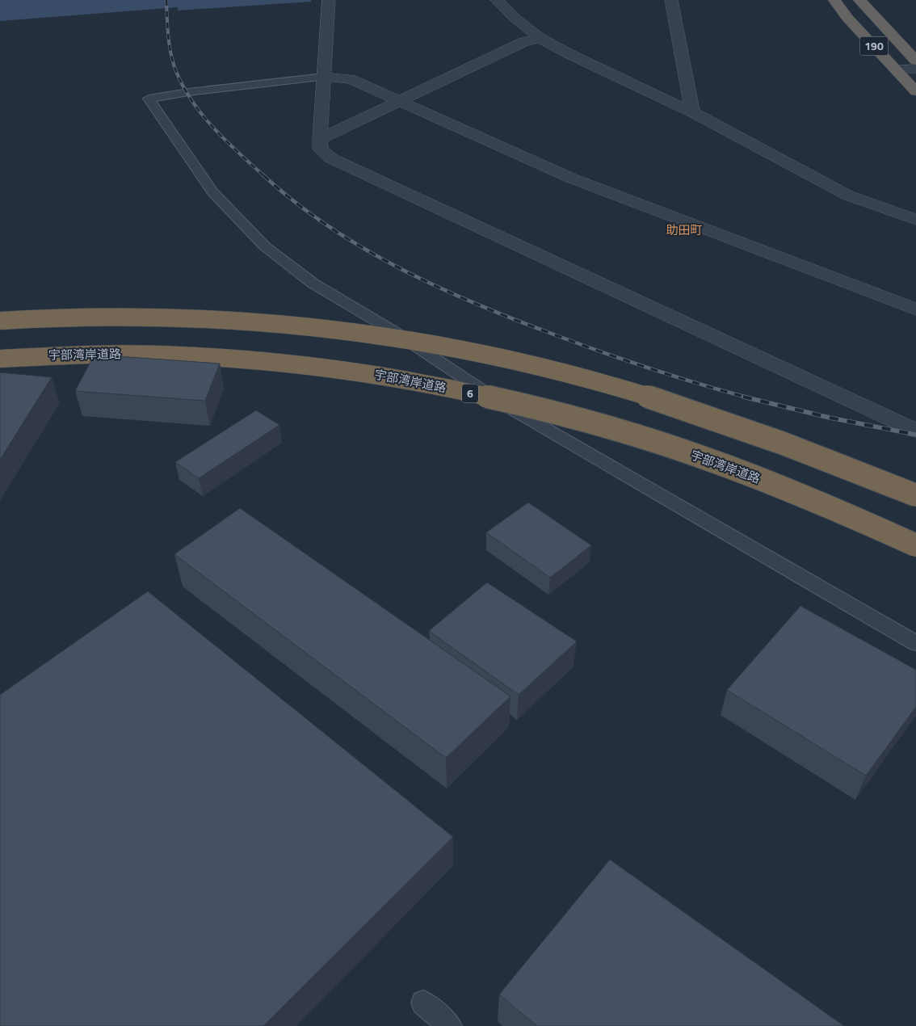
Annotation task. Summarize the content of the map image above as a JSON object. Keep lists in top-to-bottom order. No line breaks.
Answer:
{"streets":{"highway":["190","宇部湾岸道路","6"]},"districts":["助田町"]}
